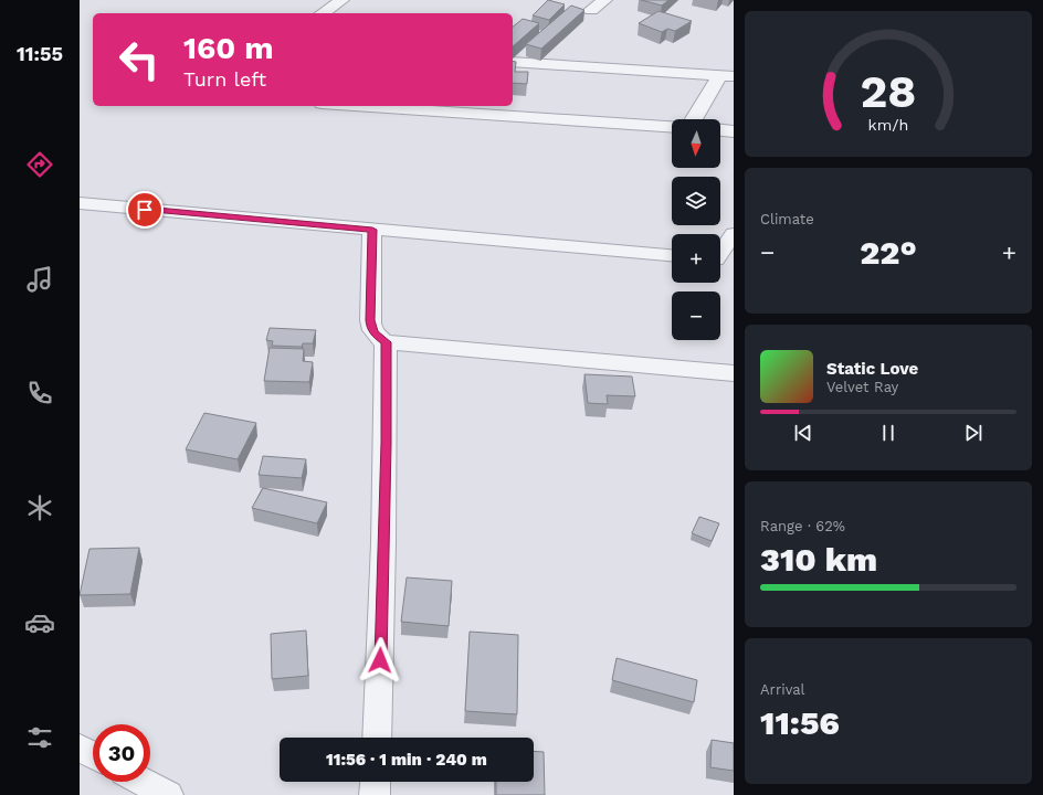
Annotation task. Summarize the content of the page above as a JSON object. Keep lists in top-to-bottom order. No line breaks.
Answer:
{"north":"bottom","page":{"tabs":"11:55","turn":["160 m","Turn left"],"map_buttons":["+","−"],"tile":["Climate",["Range · 62%","310 km"],["Arrival","11:56"]],"heat":["−","22°","+"],"song":["Static Love","Velvet Ray"],"limit":"30","trip":"11:56 · 1 min · 240 m","gauge":["28","km/h"]}}
